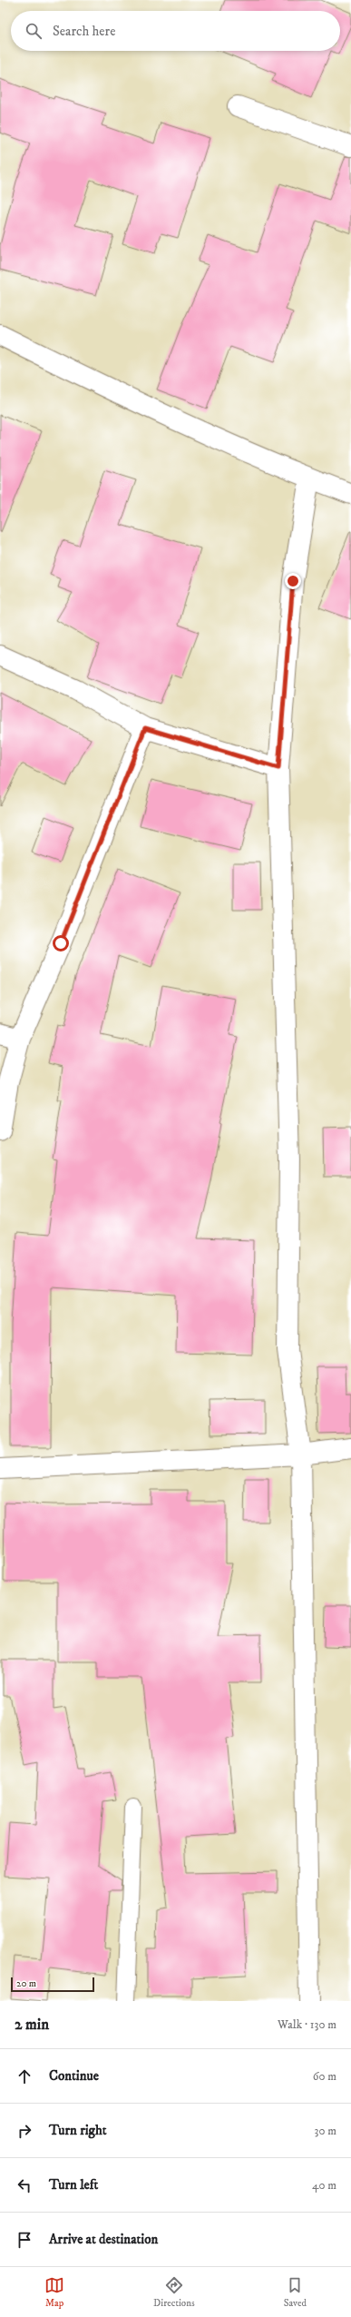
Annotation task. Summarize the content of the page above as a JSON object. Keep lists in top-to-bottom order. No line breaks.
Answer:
{"scale_bar":"20 m","page":{"search":"Search here","scale":"20 m","heading":["2 min","Walk · 130 m"],"list":[["Continue","60 m"],["Turn right","30 m"],["Turn left","40 m"],"Arrive at destination"],"nav":["Map","Directions","Saved"]}}
